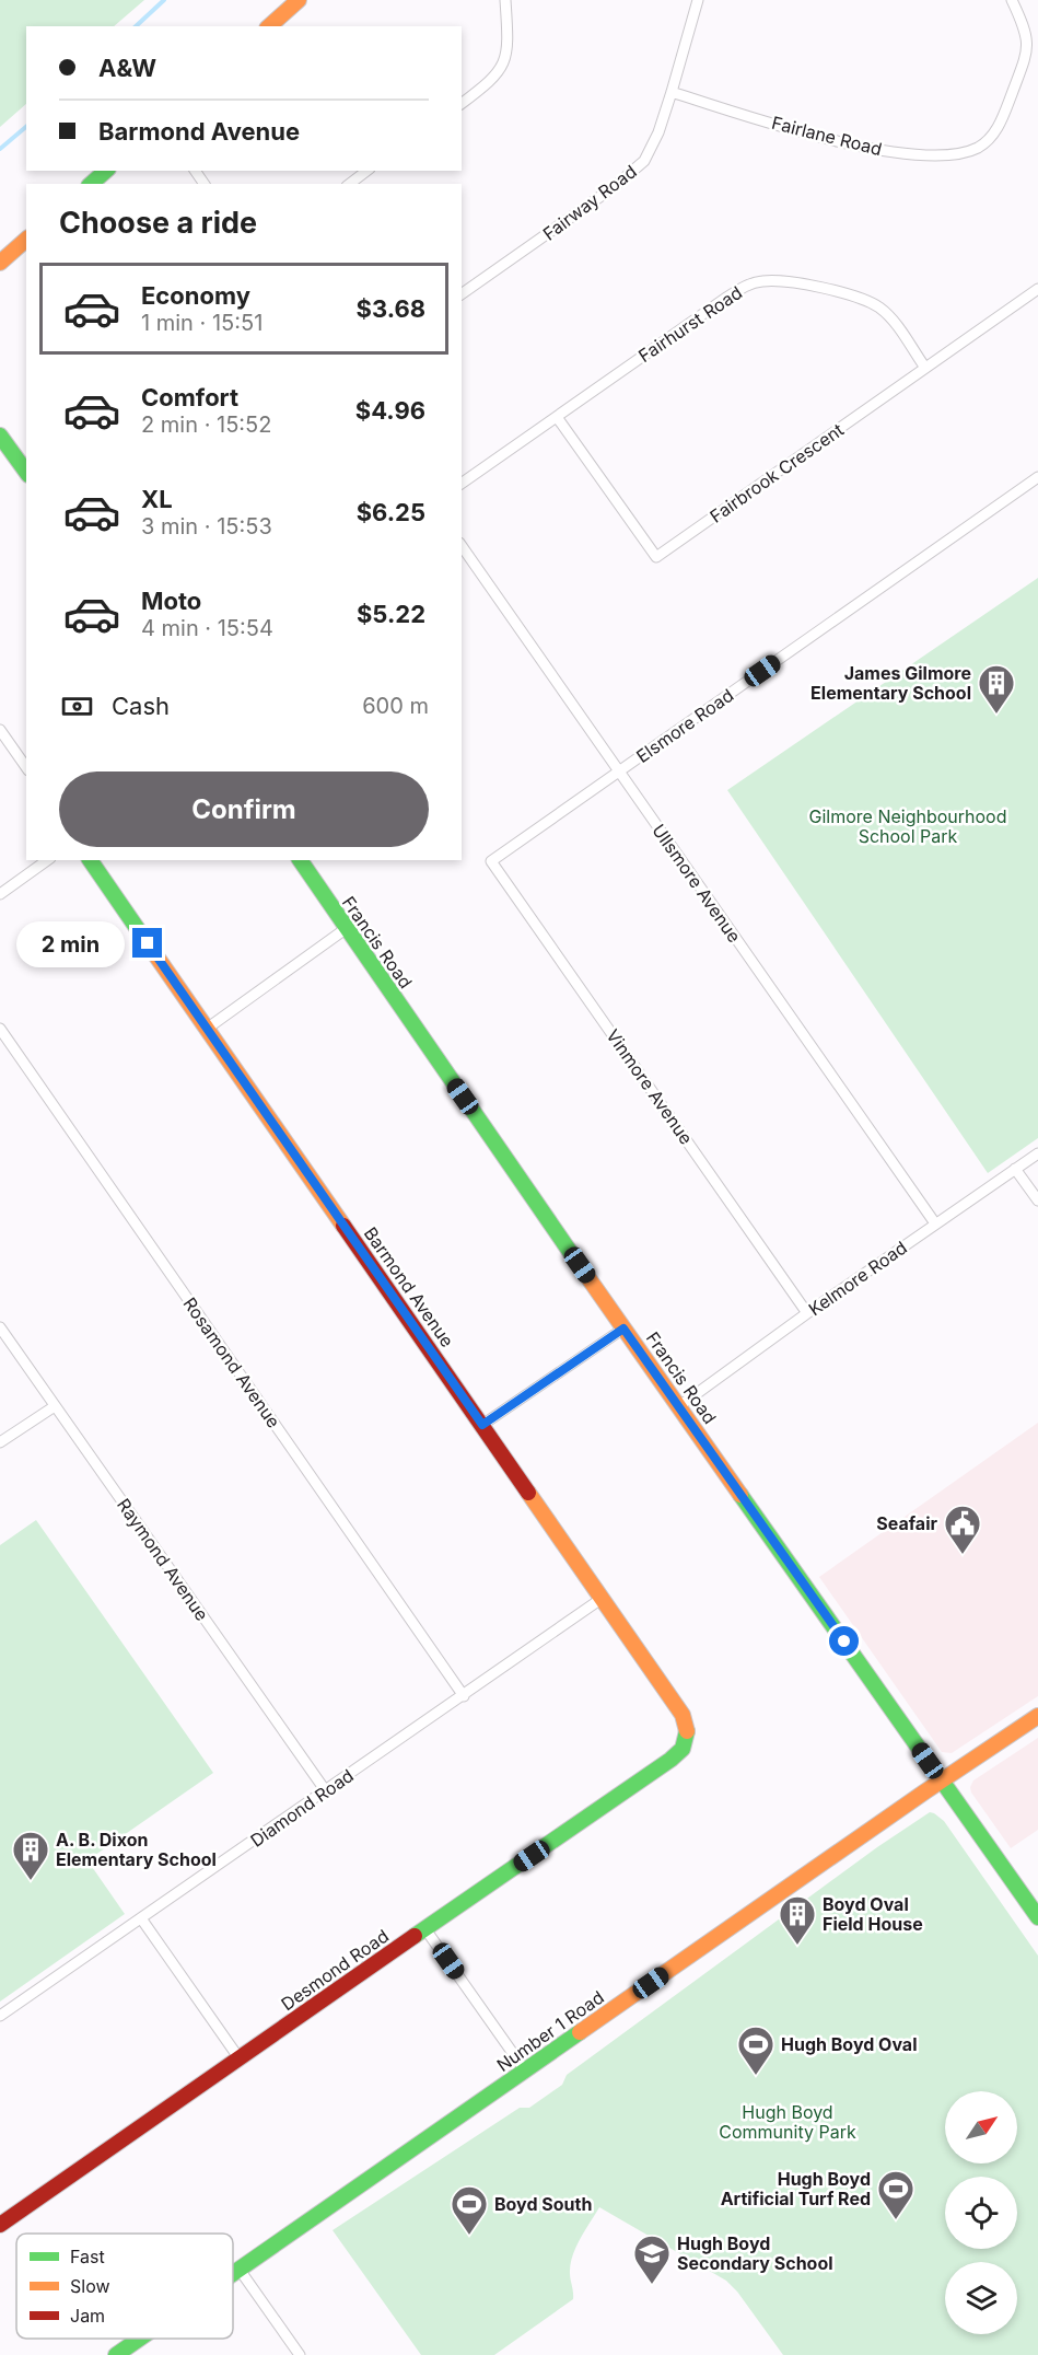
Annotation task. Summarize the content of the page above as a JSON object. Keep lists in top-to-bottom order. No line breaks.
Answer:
{"streets":{"street":["Fairlane Road","Fairway Road","Fairhurst Road","Fairbrook Crescent","Elsmore Road","Ullsmore Avenue","Francis Road","Vinmore Avenue","Kelmore Road","Barmond Avenue","Rosamond Avenue","Raymond Avenue","Diamond Road","Desmond Road","Number 1 Road"]},"crossings":[["Fairlane Road","Fairway Road"],["Fairhurst Road","Fairbrook Crescent"],["Elsmore Road","Ullsmore Avenue"],["Elsmore Road","Vinmore Avenue"],["Ullsmore Avenue","Kelmore Road"],["Francis Road","Kelmore Road"],["Francis Road","Number 1 Road"],["Vinmore Avenue","Kelmore Road"],["Barmond Avenue","Diamond Road"],["Barmond Avenue","Desmond Road"],["Rosamond Avenue","Diamond Road"],["Raymond Avenue","Diamond Road"]],"parks":["Gilmore Neighbourhood School Park","Hugh Boyd Community Park"],"places":{"building":["James Gilmore Elementary School","A. B. Dixon Elementary School","Boyd Oval Field House"],"public building":["Seafair"],"sports":["Hugh Boyd Oval","Hugh Boyd Artificial Turf Red","Boyd South"],"school or university":["Hugh Boyd Secondary School"]},"legend":["Fast","Slow","Jam"],"north":"top right","page":{"banner":["A&W","Barmond Avenue"],"heading":"Choose a ride","list":[{"name":"Economy","note":"1 min · 15:51","value":"$3.68"},{"name":"Comfort","note":"2 min · 15:52","value":"$4.96"},{"name":"XL","note":"3 min · 15:53","value":"$6.25"},{"name":"Moto","note":"4 min · 15:54","value":"$5.22"}],"pay":["Cash","600 m"],"buttons":"Confirm","bubble":"2 min"}}
